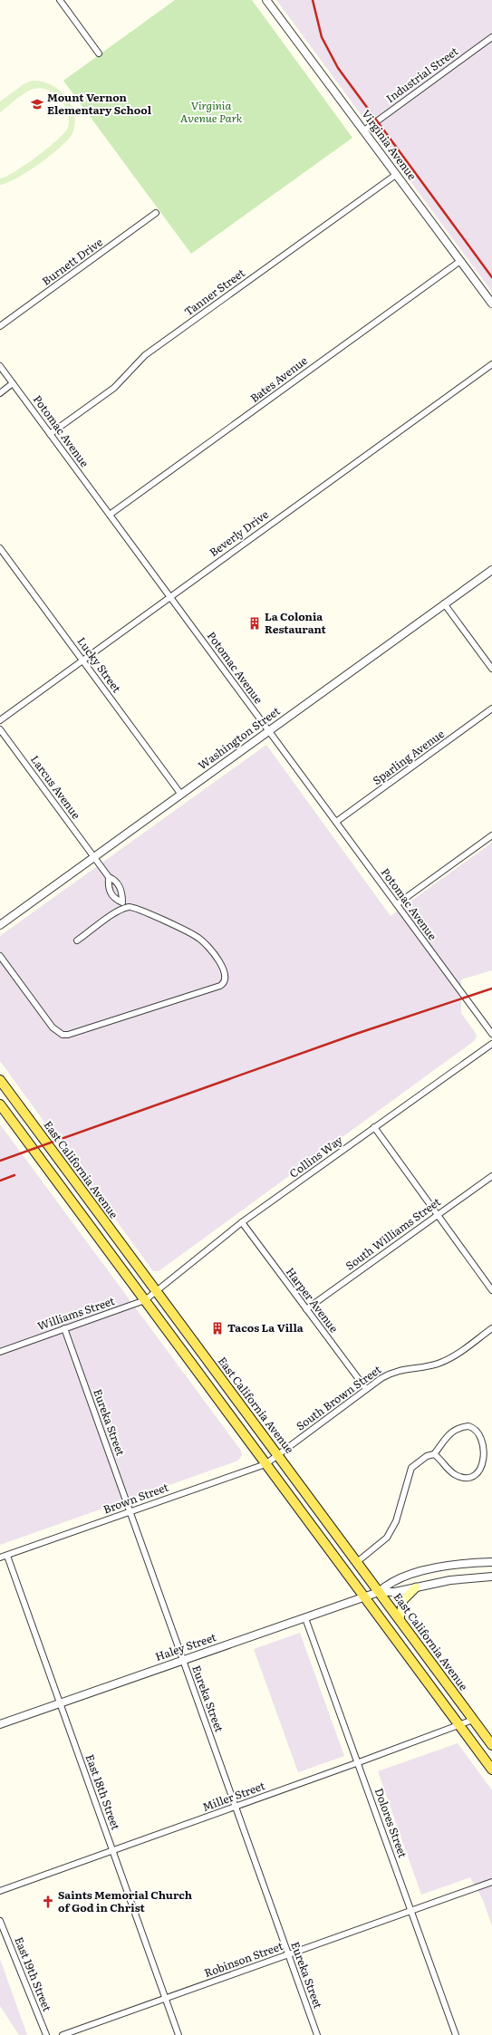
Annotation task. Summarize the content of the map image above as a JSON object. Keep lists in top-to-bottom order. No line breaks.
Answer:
{"streets":{"main road":["East California Avenue"],"street":["Industrial Street","Virginia Avenue","Burnett Drive","Tanner Street","Bates Avenue","Potomac Avenue","Beverly Drive","Lucky Street","Washington Street","Sparling Avenue","Larcus Avenue","Collins Way","South Williams Street","Harper Avenue","Williams Street","South Brown Street","Eureka Street","Brown Street","Haley Street","East 18th Street","Miller Street","Dolores Street","Robinson Street","East 19th Street"]},"crossings":[["Industrial Street","Virginia Avenue"],["Virginia Avenue","Tanner Street"],["Virginia Avenue","Bates Avenue"],["Tanner Street","Potomac Avenue"],["Bates Avenue","Potomac Avenue"],["Potomac Avenue","Beverly Drive"],["Potomac Avenue","Washington Street"],["Potomac Avenue","Sparling Avenue"],["Beverly Drive","Lucky Street"],["Lucky Street","Washington Street"],["Washington Street","Larcus Avenue"],["Collins Way","East California Avenue"],["Collins Way","Harper Avenue"],["Collins Way","Williams Street"],["East California Avenue","Williams Street"],["East California Avenue","South Brown Street"],["East California Avenue","Brown Street"],["East California Avenue","Haley Street"],["East California Avenue","Miller Street"],["South Williams Street","Harper Avenue"],["Harper Avenue","South Brown Street"],["Williams Street","Eureka Street"],["South Brown Street","Brown Street"],["Eureka Street","Brown Street"],["Eureka Street","Haley Street"],["Eureka Street","Miller Street"],["Eureka Street","Robinson Street"],["Brown Street","East 18th Street"],["Haley Street","East 18th Street"],["Haley Street","Dolores Street"],["East 18th Street","Miller Street"],["East 18th Street","Robinson Street"],["Miller Street","Dolores Street"],["Dolores Street","Robinson Street"]],"parks":["Virginia Avenue Park"],"places":{"school or university":["Mount Vernon Elementary School"],"building":["La Colonia Restaurant","Tacos La Villa"],"church":["Saints Memorial Church of God in Christ"]}}
